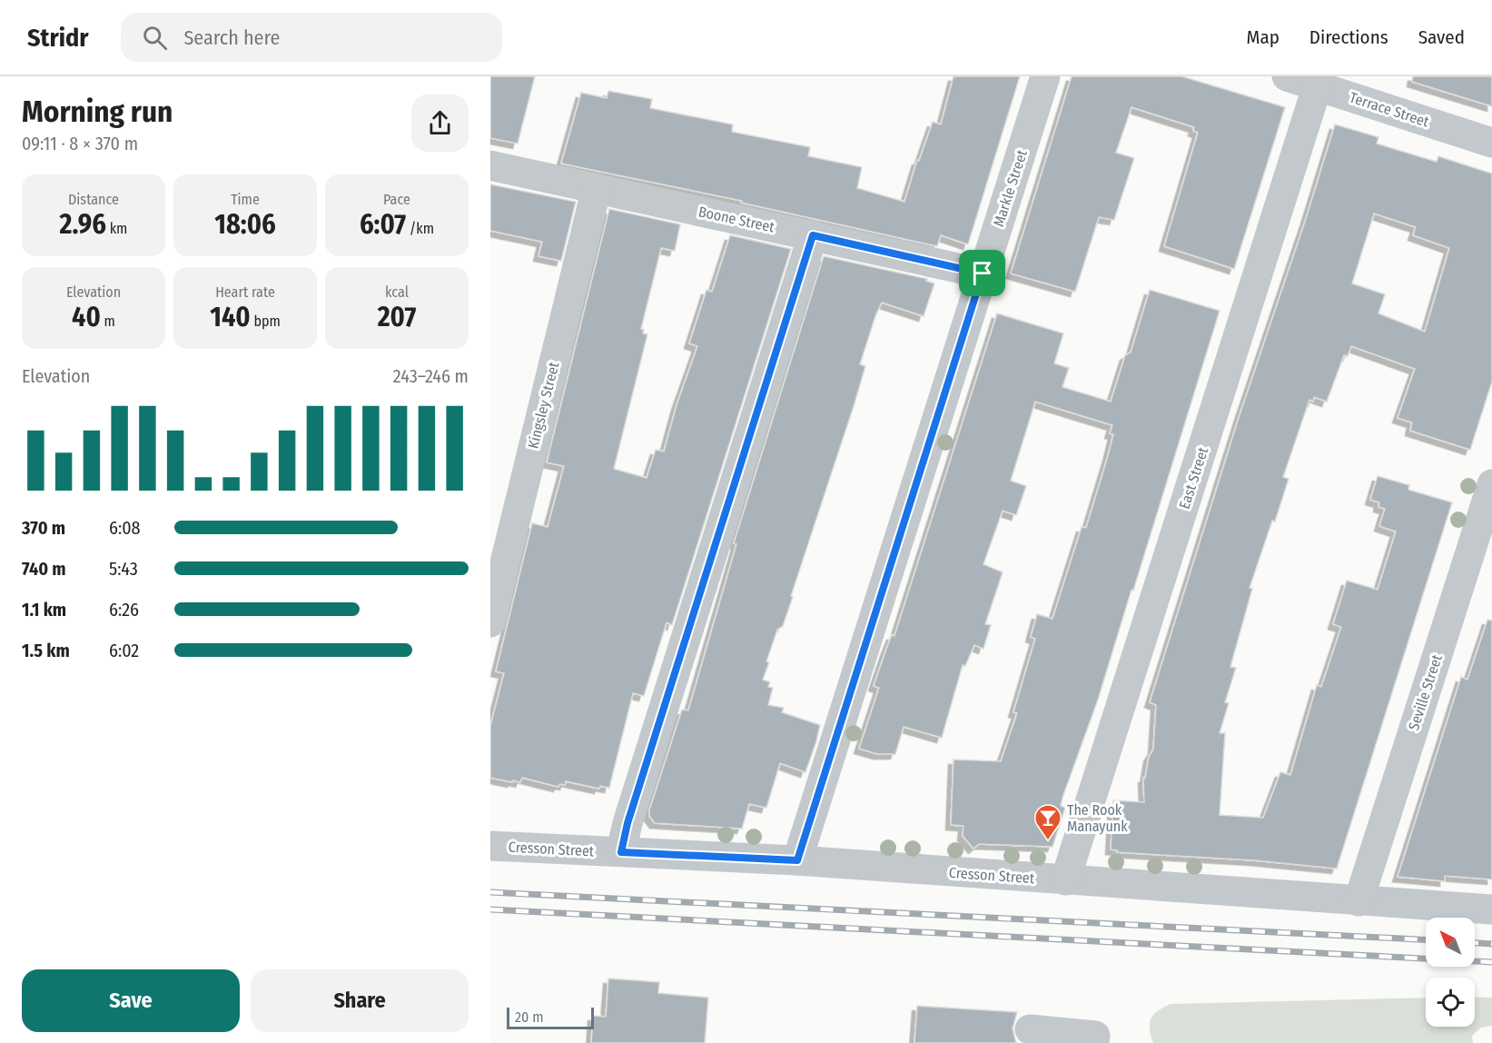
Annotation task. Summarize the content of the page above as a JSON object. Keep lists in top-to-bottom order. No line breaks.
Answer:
{"streets":{"street":["Terrace Street","Markle Street","Boone Street","Kingsley Street","East Street","Seville Street","Cresson Street"]},"crossings":[["Terrace Street","East Street"],["Markle Street","Boone Street"],["Markle Street","Cresson Street"],["Boone Street","Kingsley Street"],["East Street","Cresson Street"],["Seville Street","Cresson Street"]],"places":{"bar":["The Rook Manayunk"]},"scale_bar":"20 m","north":"top left","page":{"header":"Stridr","search":"Search here","nav":["Map","Directions","Saved"],"heading":["Morning run","09:11 · 8 × 370 m"],"stats":[["Distance","2.96 km"],["Time","18:06"],["Pace","6:07 /km"],["Elevation","40 m"],["Heart rate","140 bpm"],["kcal","207"]],"chart":["Elevation","243–246 m"],"list":[{"name":"370 m","note":"6:08"},{"name":"740 m","note":"5:43"},{"name":"1.1 km","note":"6:26"},{"name":"1.5 km","note":"6:02"}],"buttons":["Save","Share"],"scale":"20 m"}}
